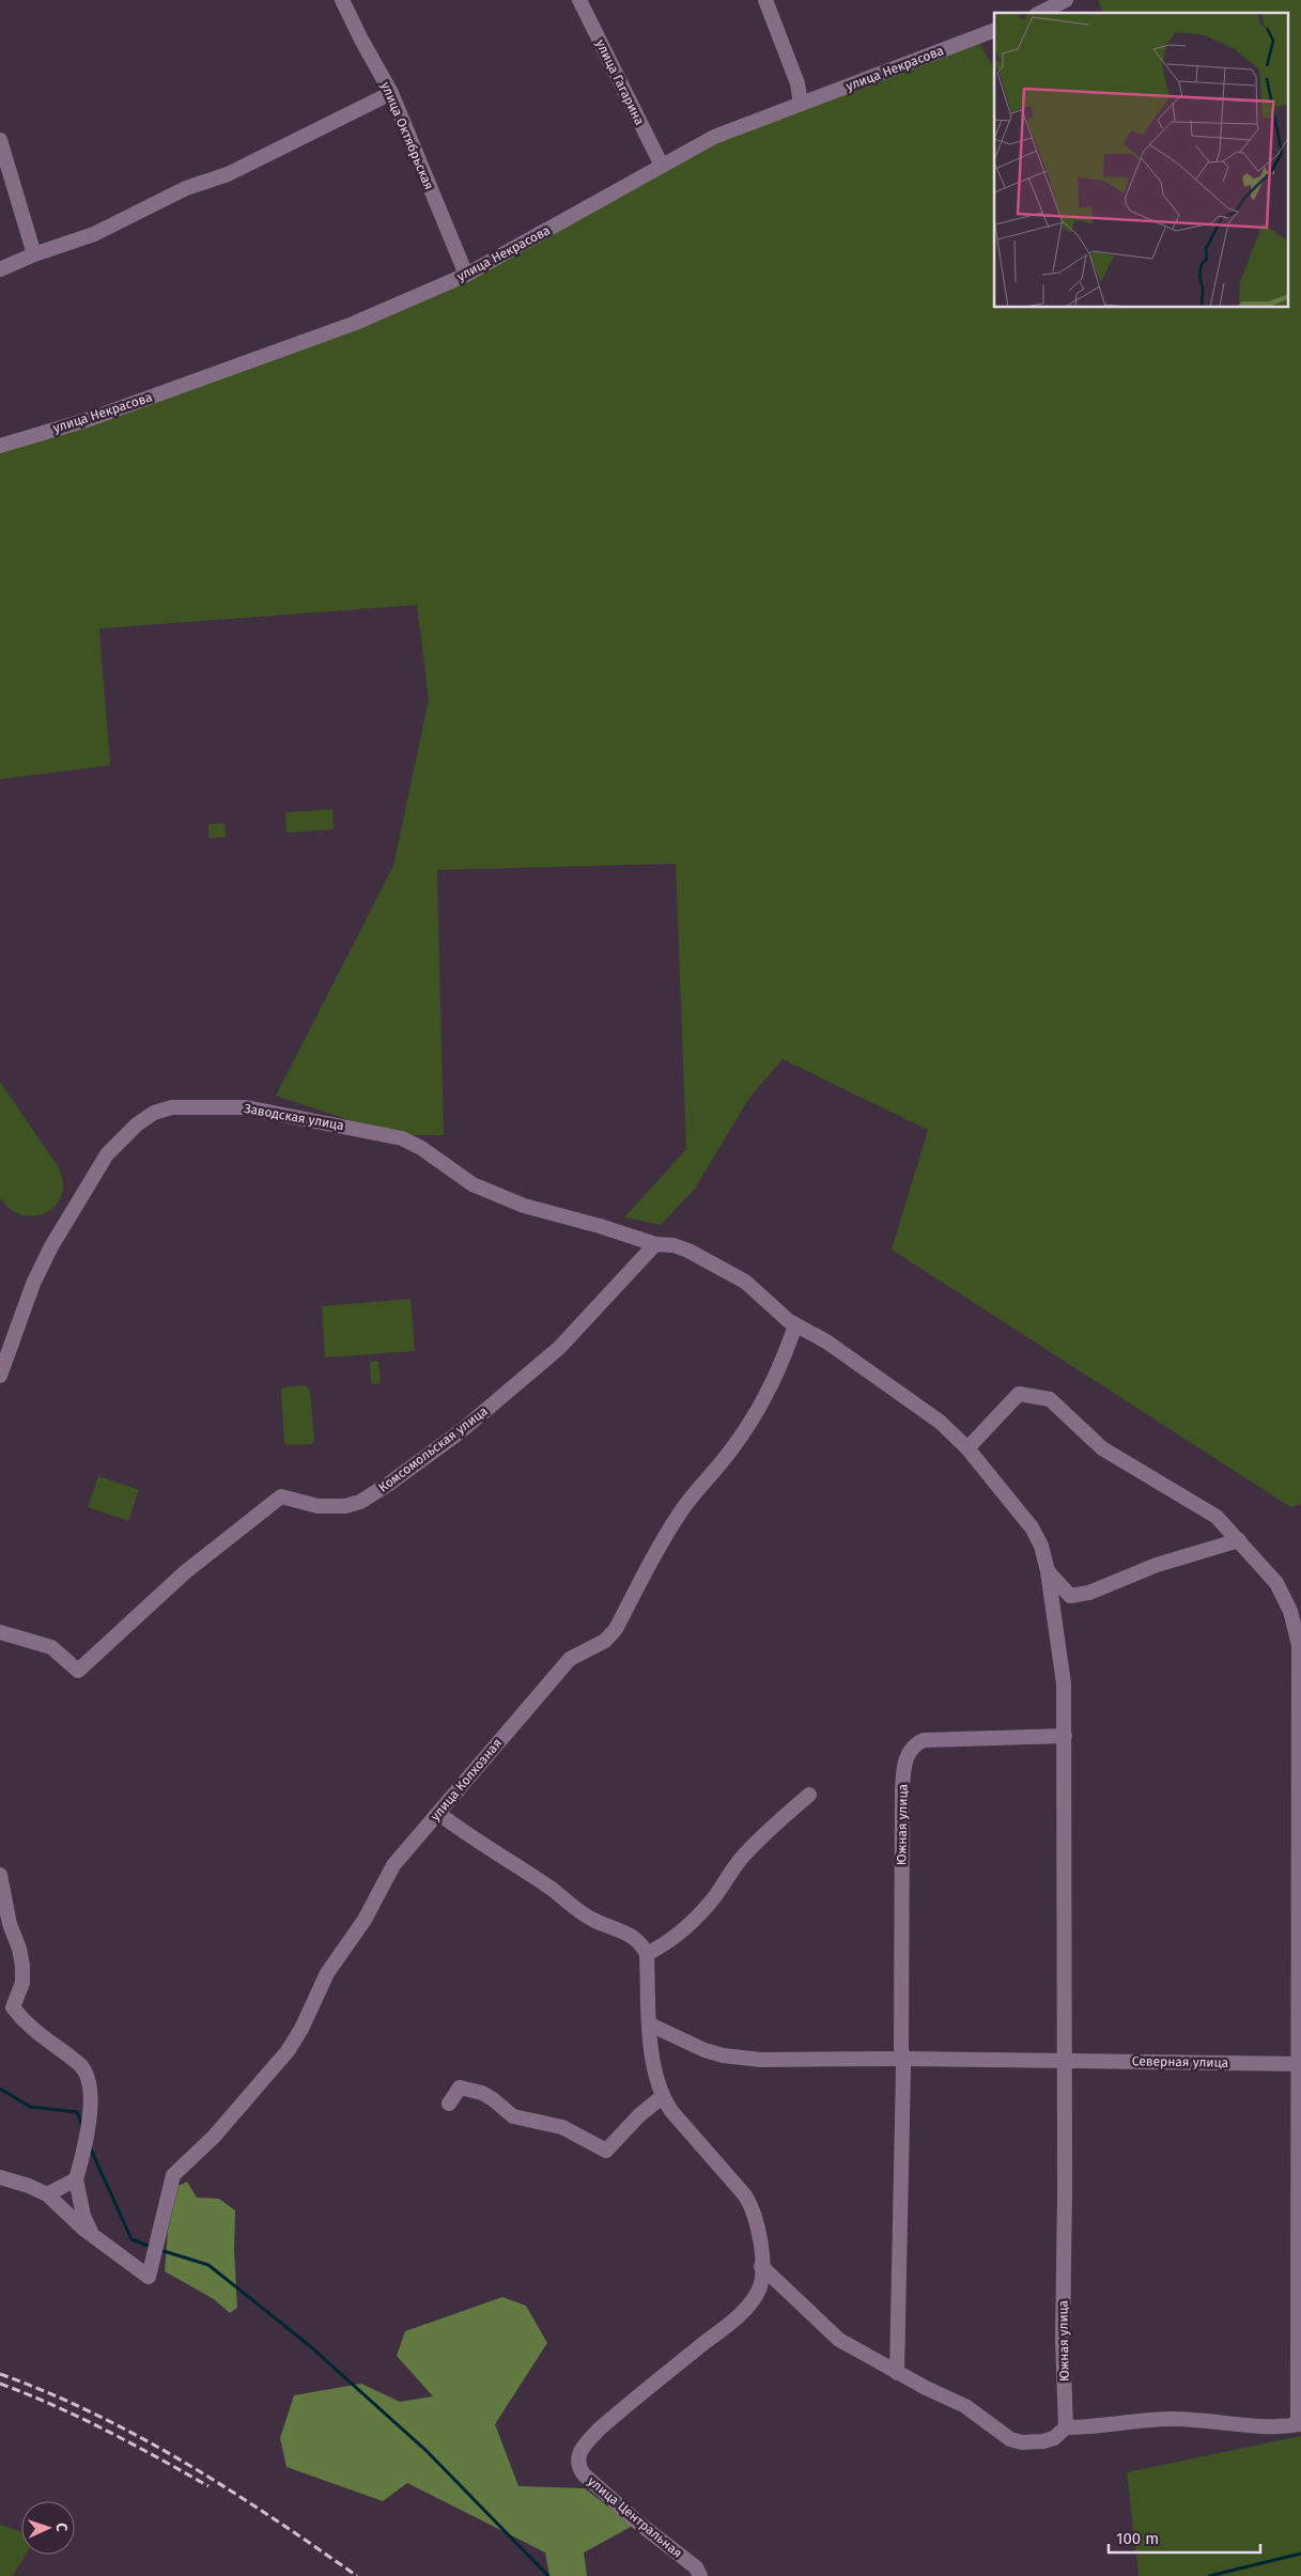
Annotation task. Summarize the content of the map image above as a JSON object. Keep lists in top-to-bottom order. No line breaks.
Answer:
{"streets":{"street":["улица Некрасова","улица Гагарина","улица Октябрьская","Заводская улица","Комсомольская улица","улица Колхозная","Южная улица","Северная улица","улица Центральная"]},"crossings":[["улица Некрасова","улица Гагарина"],["улица Некрасова","улица Октябрьская"],["Заводская улица","Комсомольская улица"],["Заводская улица","улица Колхозная"],["Заводская улица","Южная улица"],["Южная улица","Северная улица"]],"scale_bar":"100 m","north":"right"}
